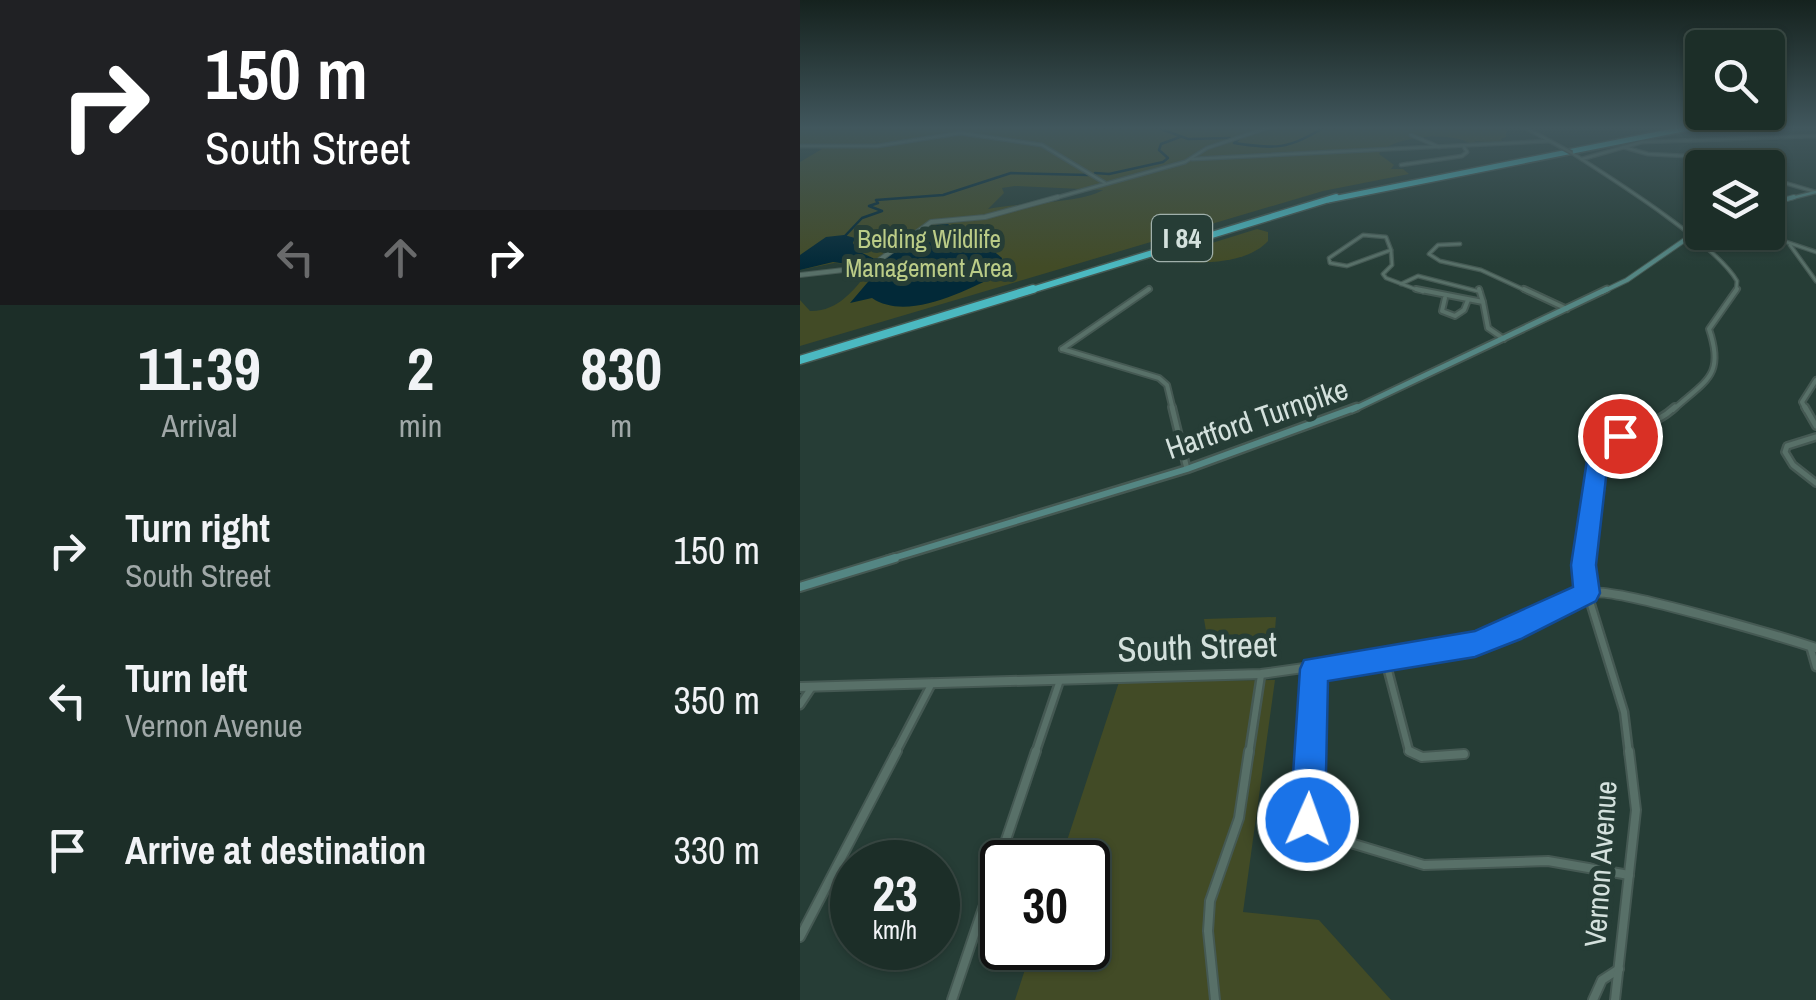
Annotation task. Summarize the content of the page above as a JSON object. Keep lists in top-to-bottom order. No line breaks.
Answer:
{"streets":{"highway":["I 84"],"main road":["Hartford Turnpike"],"street":["South Street","Vernon Avenue"]},"crossings":[["South Street","Vernon Avenue"]],"parks":["Belding Wildlife Management Area"],"page":{"turn":["150 m","South Street"],"eta":["11:39","Arrival","2","min","830","m"],"list":[{"name":"Turn right","note":"South Street","value":"150 m"},{"name":"Turn left","note":"Vernon Avenue","value":"350 m"},{"name":"Arrive at destination","value":"330 m"}],"speed":"23 km/h","limit":"30"}}
